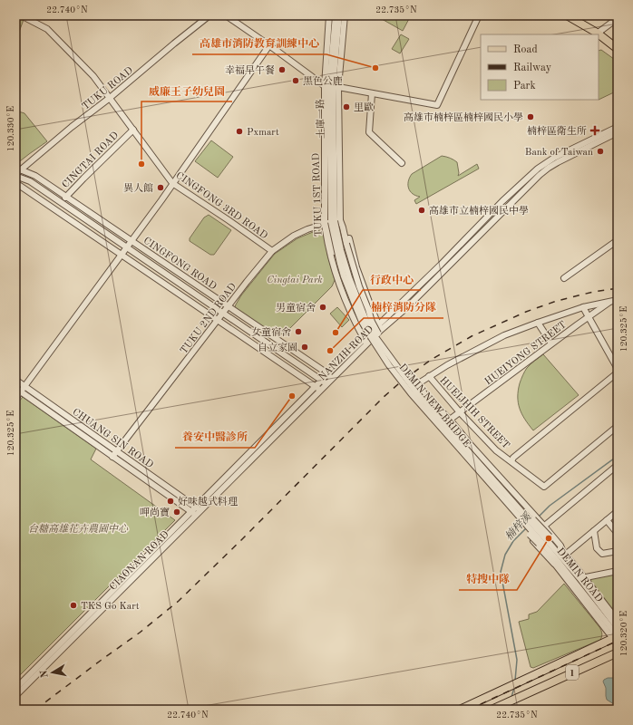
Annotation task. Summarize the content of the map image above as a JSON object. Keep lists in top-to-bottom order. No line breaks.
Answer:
{"streets":{"main road":["1"],"street":["TUKU ROAD","土庫一路","CINGTAI ROAD","TUKU 1ST ROAD","CINGFONG 3RD ROAD","CINGFONG ROAD","TUKU 2ND ROAD","NANZIH ROAD","HUEIYONG STREET","DEMIN NEW BRIDGE","HUEIJHIH STREET","CHUANG SIN ROAD","CIAONAN ROAD","DEMIN ROAD"]},"crossings":[["TUKU ROAD","CINGFONG 3RD ROAD"],["TUKU ROAD","CINGFONG ROAD"],["土庫一路","TUKU 1ST ROAD"],["土庫一路","TUKU 2ND ROAD"],["土庫一路","DEMIN NEW BRIDGE"],["CINGTAI ROAD","CINGFONG 3RD ROAD"],["CINGTAI ROAD","CINGFONG ROAD"],["TUKU 1ST ROAD","TUKU 2ND ROAD"],["TUKU 1ST ROAD","NANZIH ROAD"],["TUKU 1ST ROAD","DEMIN NEW BRIDGE"],["CINGFONG 3RD ROAD","TUKU 2ND ROAD"],["CINGFONG ROAD","TUKU 2ND ROAD"],["CINGFONG ROAD","NANZIH ROAD"],["TUKU 2ND ROAD","DEMIN NEW BRIDGE"],["TUKU 2ND ROAD","CHUANG SIN ROAD"],["NANZIH ROAD","CHUANG SIN ROAD"],["NANZIH ROAD","CIAONAN ROAD"],["HUEIYONG STREET","HUEIJHIH STREET"],["DEMIN NEW BRIDGE","DEMIN ROAD"],["DEMIN ROAD","1"]],"water":["楠梓溪"],"parks":["Cingtai Park","台糖高雄花卉農園中心"],"places":{"other":["高雄市消防教育訓練中心","幸福早午餐","黑色公鹿","里歐","高雄市楠梓區楠梓國民小學","Pxmart","Bank of Taiwan","威廉王子幼兒園","異人館","高雄市立楠梓國民中學","男童宿舍","女童宿舍","行政中心","自立家園","楠梓消防分隊","養安中醫診所","好味越式料理","呷尚寶","特搜中隊","TKS Go Kart"],"health":["楠梓區衛生所"]},"legend":["Road","Railway","Park"],"north":"left","coordinates":["22.740°N","22.735°N","120.330°E","120.325°E","120.320°E"]}
